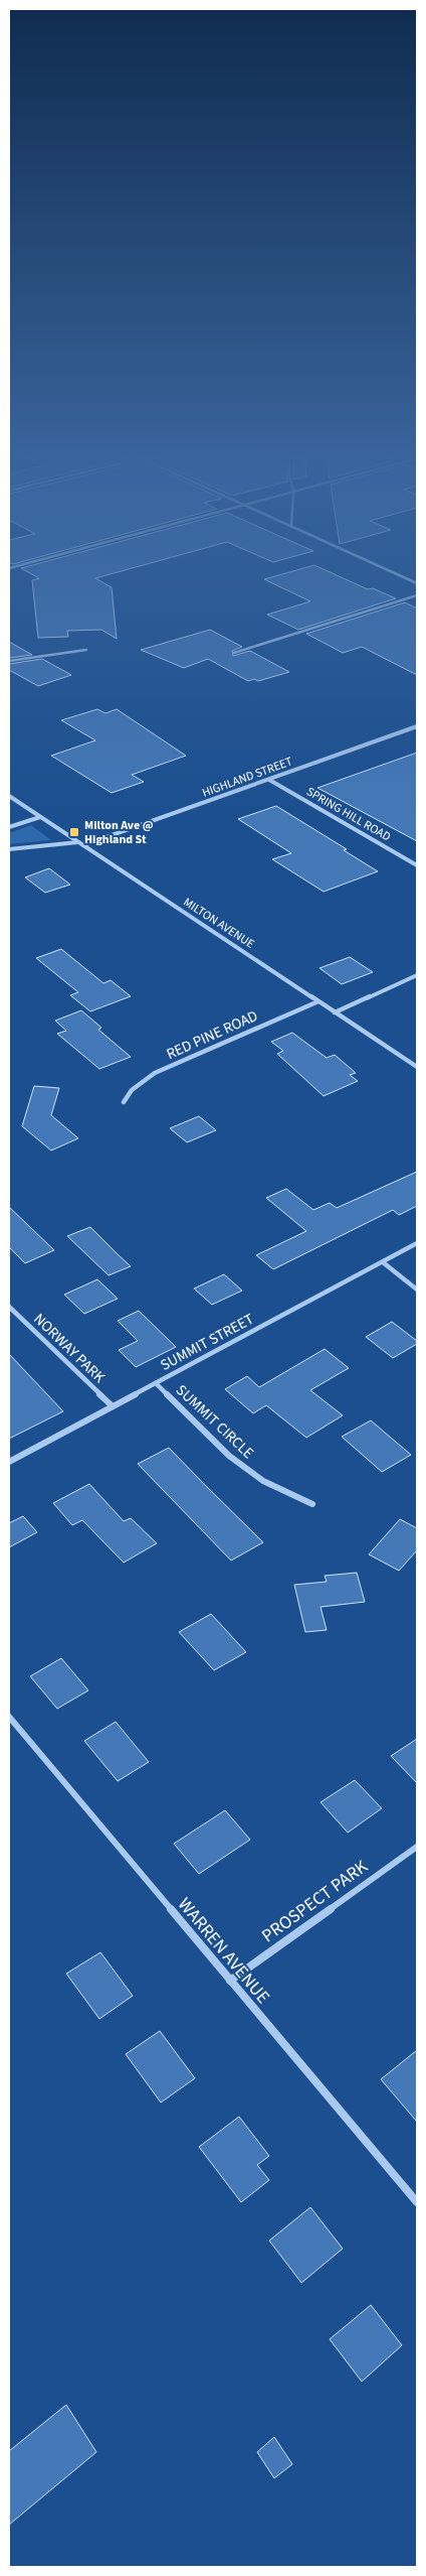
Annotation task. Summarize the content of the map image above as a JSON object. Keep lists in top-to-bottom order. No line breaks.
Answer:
{"streets":{"street":["HIGHLAND STREET","SPRING HILL ROAD","MILTON AVENUE","RED PINE ROAD","SUMMIT STREET","NORWAY PARK","SUMMIT CIRCLE","PROSPECT PARK","WARREN AVENUE"]},"crossings":[["HIGHLAND STREET","SPRING HILL ROAD"],["HIGHLAND STREET","MILTON AVENUE"],["MILTON AVENUE","RED PINE ROAD"],["SUMMIT STREET","NORWAY PARK"],["SUMMIT STREET","SUMMIT CIRCLE"],["PROSPECT PARK","WARREN AVENUE"]],"places":{"transit":["Milton Ave @ Highland St"]}}
